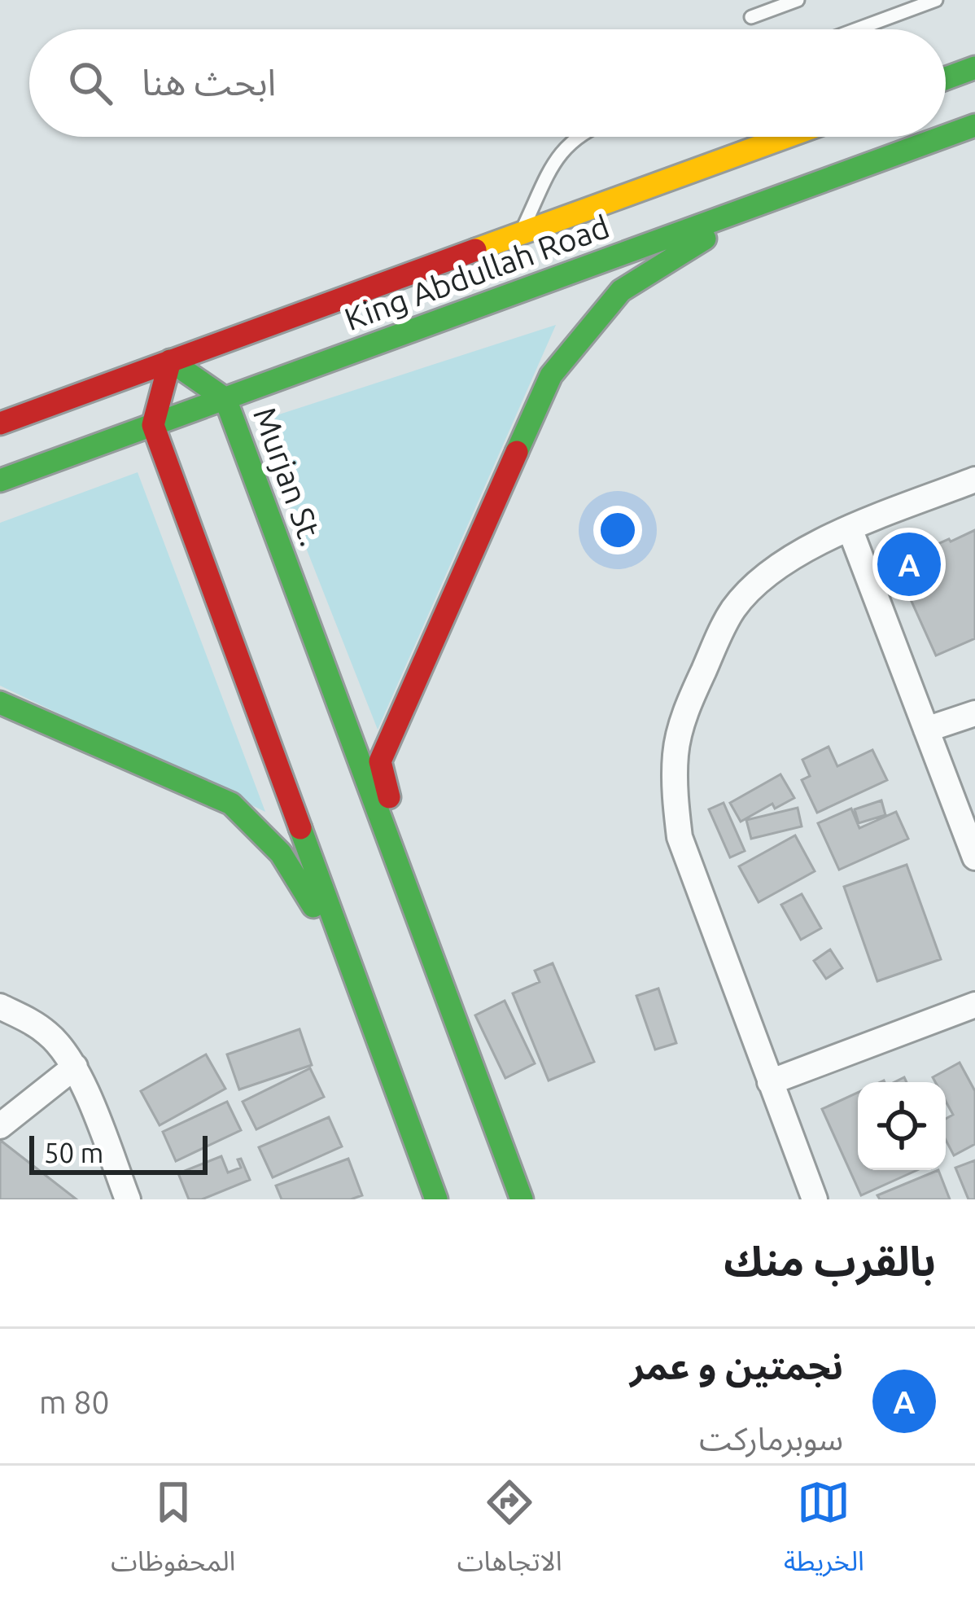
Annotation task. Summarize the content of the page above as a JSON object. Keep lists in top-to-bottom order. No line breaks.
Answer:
{"streets":{"street":["King Abdullah Road","Murjan St."]},"crossings":[["King Abdullah Road","Murjan St."]],"scale_bar":"50 m","page":{"search":"ابحث هنا","pins":"A","scale":"50 m","heading":"بالقرب منك","list":[{"mark":"A","name":"نجمتين و عمر","note":"سوبرماركت","value":"80 m"}],"nav":["الخريطة","الاتجاهات","المحفوظات"]}}
